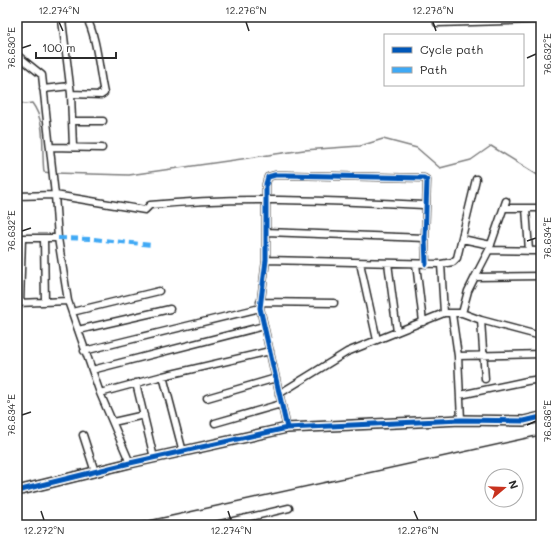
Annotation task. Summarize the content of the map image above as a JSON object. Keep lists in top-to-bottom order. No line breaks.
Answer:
{"legend":["Cycle path","Path"],"scale_bar":"100 m","north":"right","coordinates":["12.274°N","12.276°N","12.278°N","76.630°E","76.632°E","76.634°E","76.636°E","12.272°N"]}
